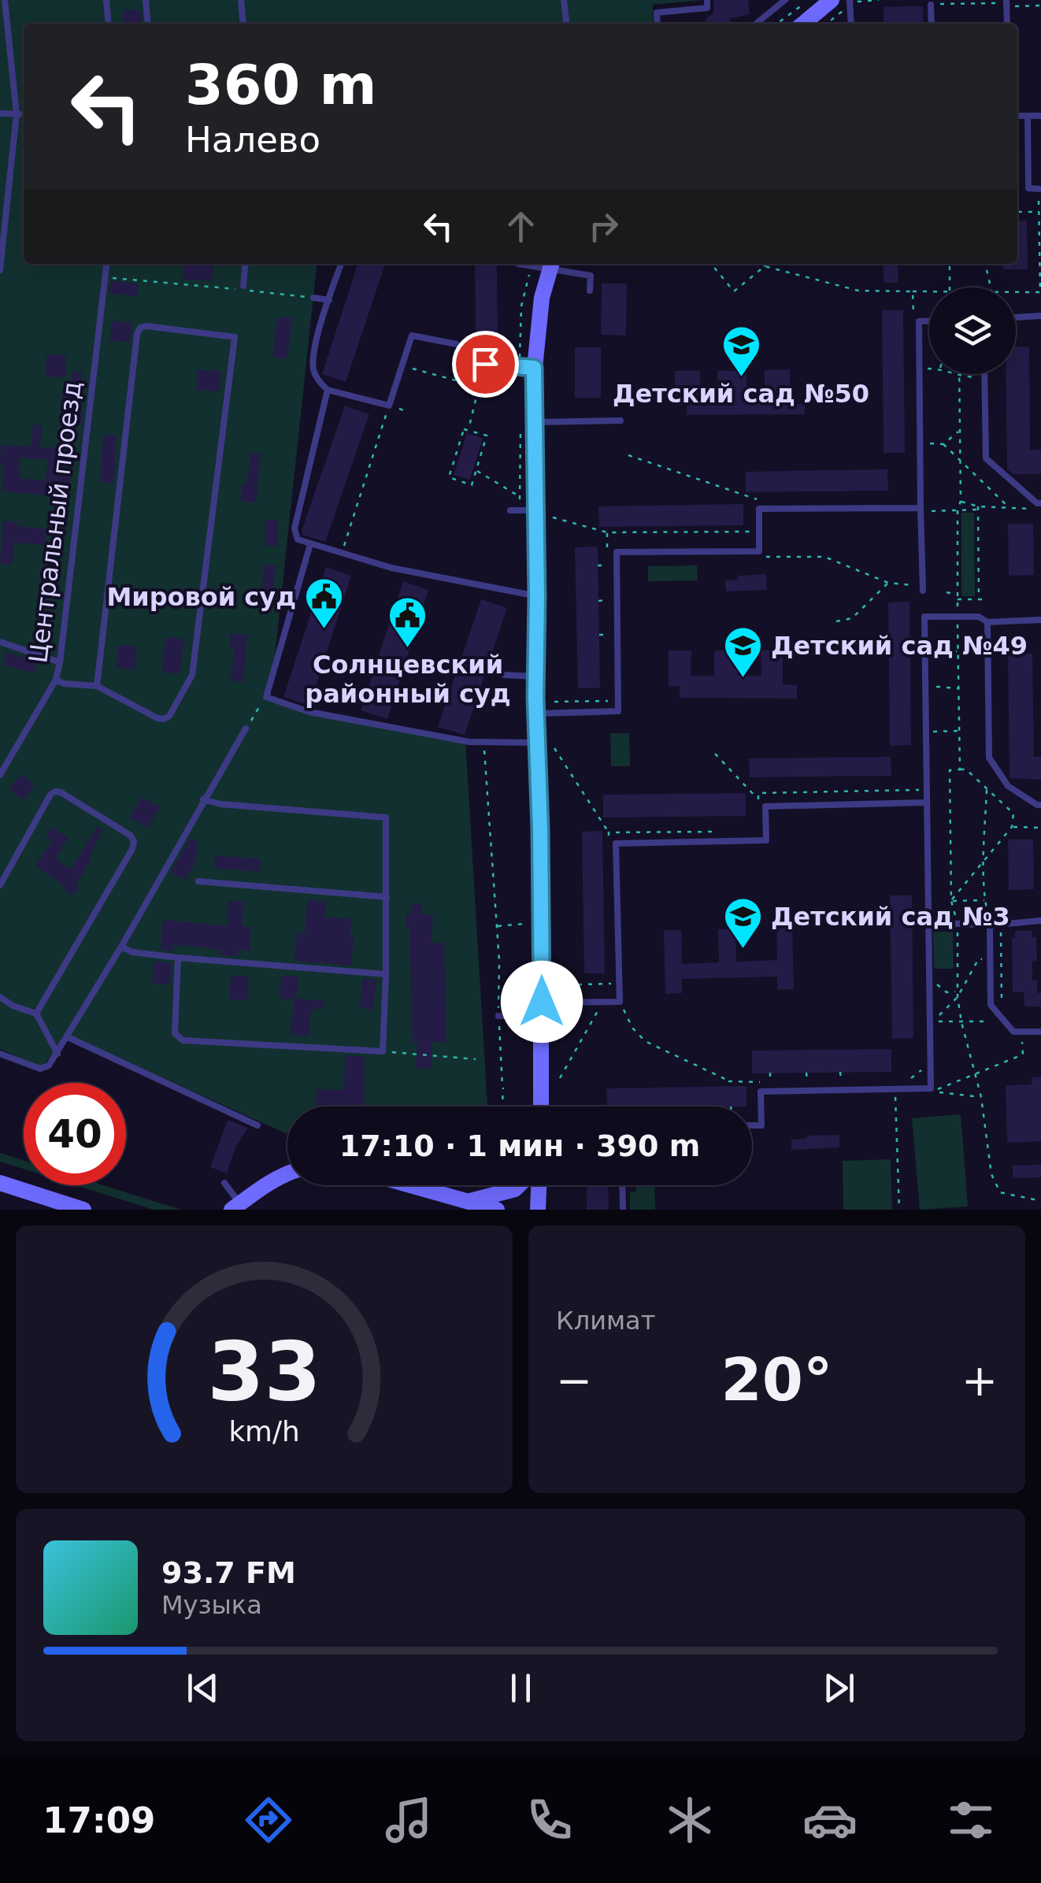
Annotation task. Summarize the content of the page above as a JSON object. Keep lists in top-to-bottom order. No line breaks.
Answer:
{"streets":{"lane":["Центральный проезд"]},"places":{"school or university":["Детский сад №50","Детский сад №49","Детский сад №3"],"public building":["Мировой суд","Солнцевский районный суд"]},"page":{"turn":["360 m","Налево"],"limit":"40","trip":"17:10 · 1 мин · 390 m","tile":"Климат","heat":["−","20°","+"],"song":["93.7 FM","Музыка"],"tabs":"17:09","gauge":["33","km/h"]}}
